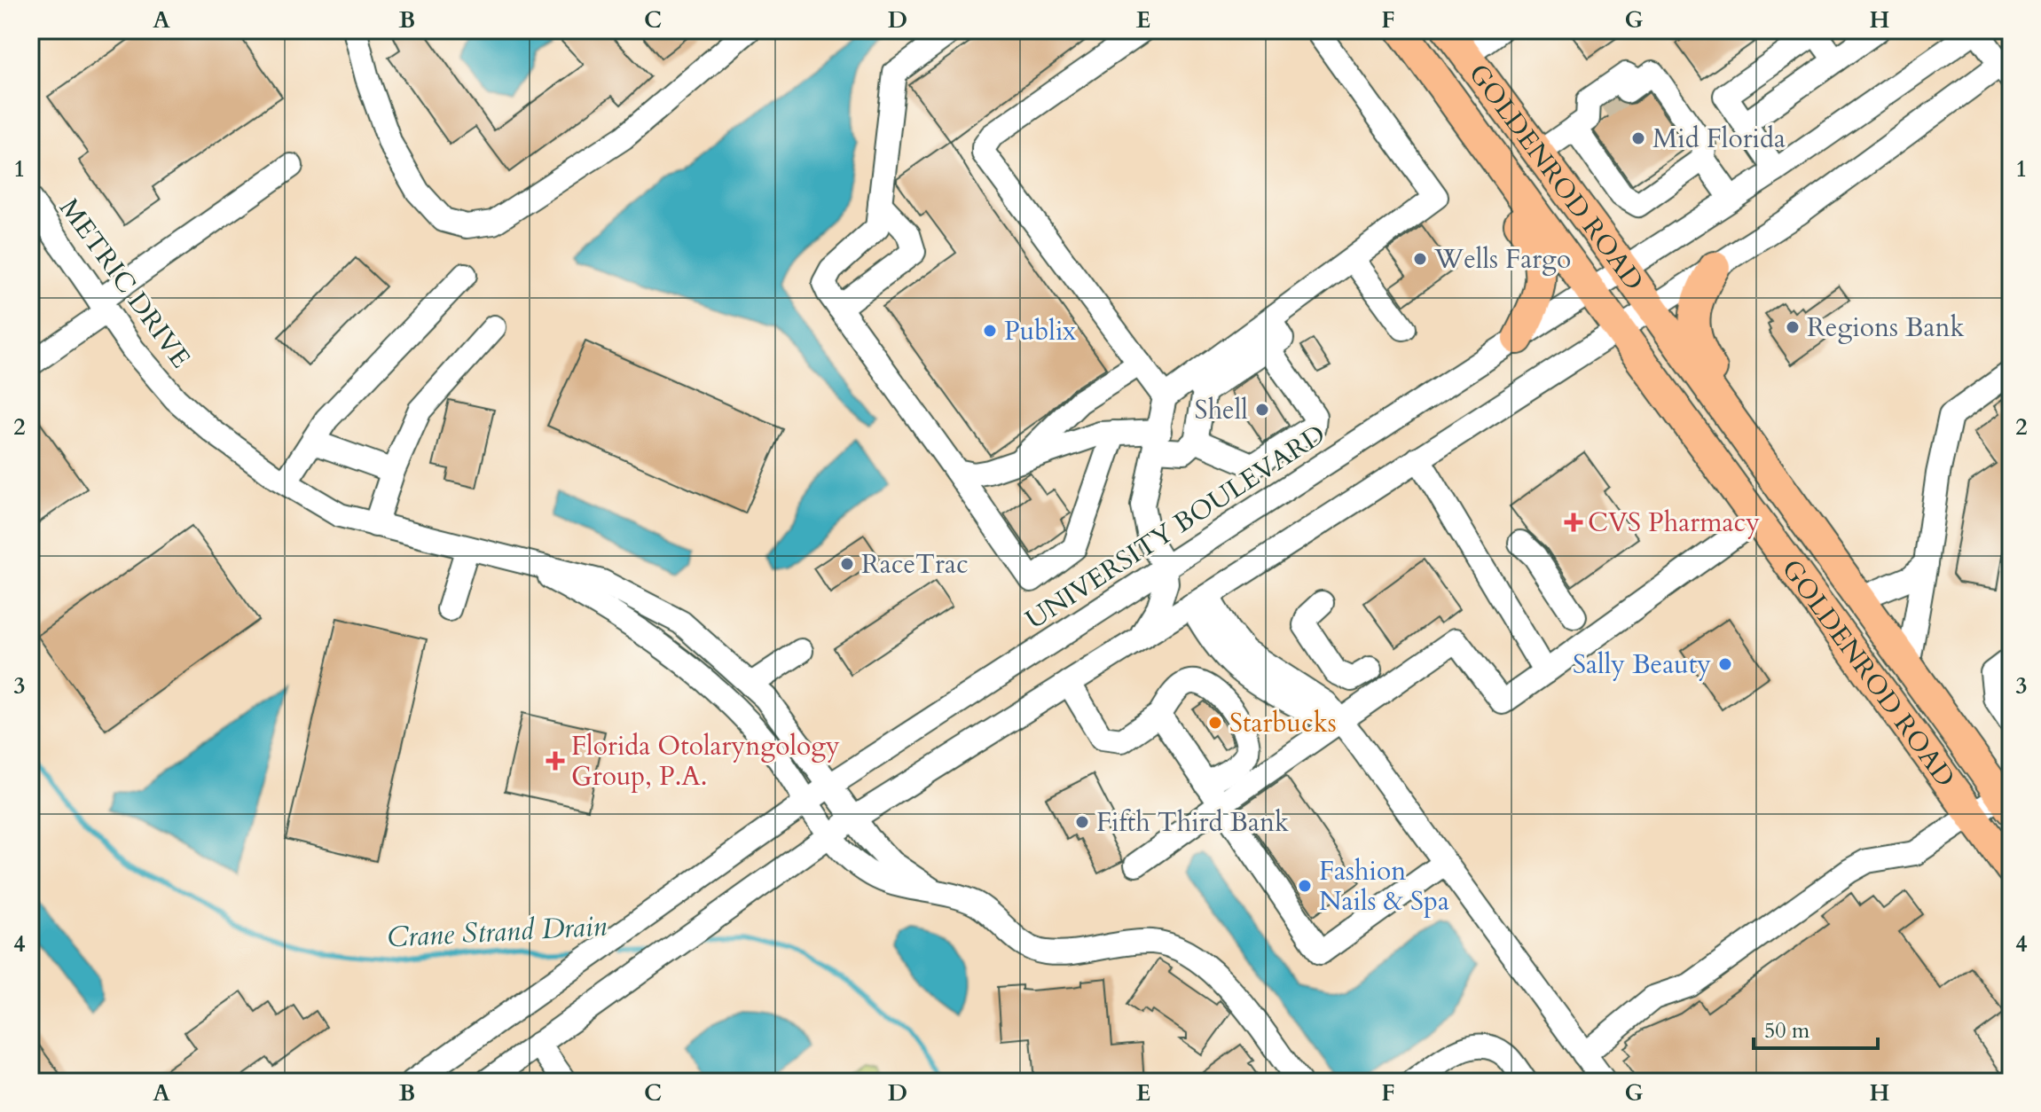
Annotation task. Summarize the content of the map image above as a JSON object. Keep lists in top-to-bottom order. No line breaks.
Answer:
{"streets":{"main road":["GOLDENROD ROAD"],"street":["METRIC DRIVE","UNIVERSITY BOULEVARD"]},"crossings":[["GOLDENROD ROAD","UNIVERSITY BOULEVARD"],["METRIC DRIVE","UNIVERSITY BOULEVARD"]],"water":["Crane Strand Drain"],"places":{"other":["Mid Florida","Wells Fargo","Regions Bank","Publix","Shell","RaceTrac","Sally Beauty","Starbucks","Fifth Third Bank","Fashion Nails & Spa"],"health":["CVS Pharmacy","Florida Otolaryngology Group, P.A."]},"scale_bar":"50 m","grid":{"columns":["A","B","C","D","E","F","G","H"],"rows":["1","2","3","4"]}}
